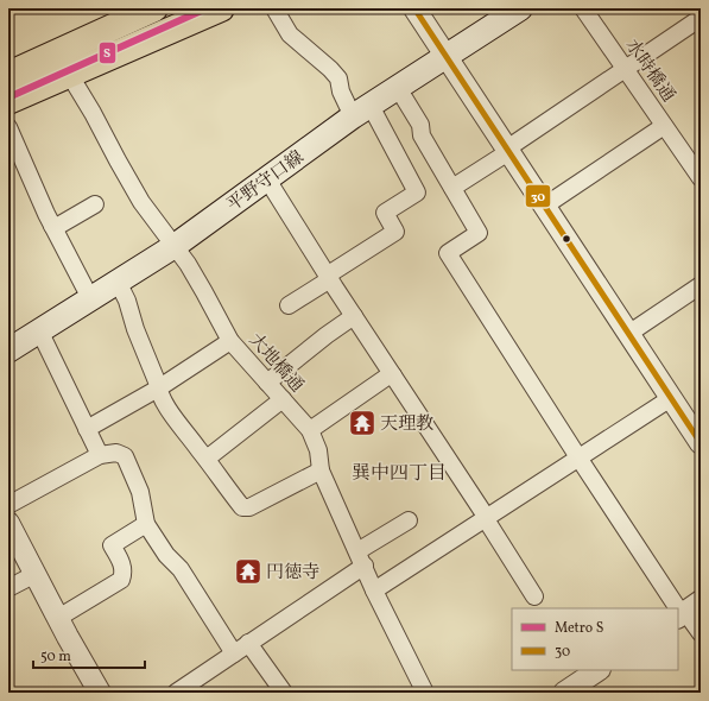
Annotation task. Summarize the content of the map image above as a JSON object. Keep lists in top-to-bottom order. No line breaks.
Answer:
{"streets":{"main road":["平野守口線"],"street":["水時橋通","大地橋通"]},"crossings":[["平野守口線","大地橋通"]],"districts":["巽中四丁目"],"places":{"temple":["天理教","円徳寺"]},"lines":["metro line S","transit line 30"],"legend":["Metro S","30"],"scale_bar":"50 m"}
